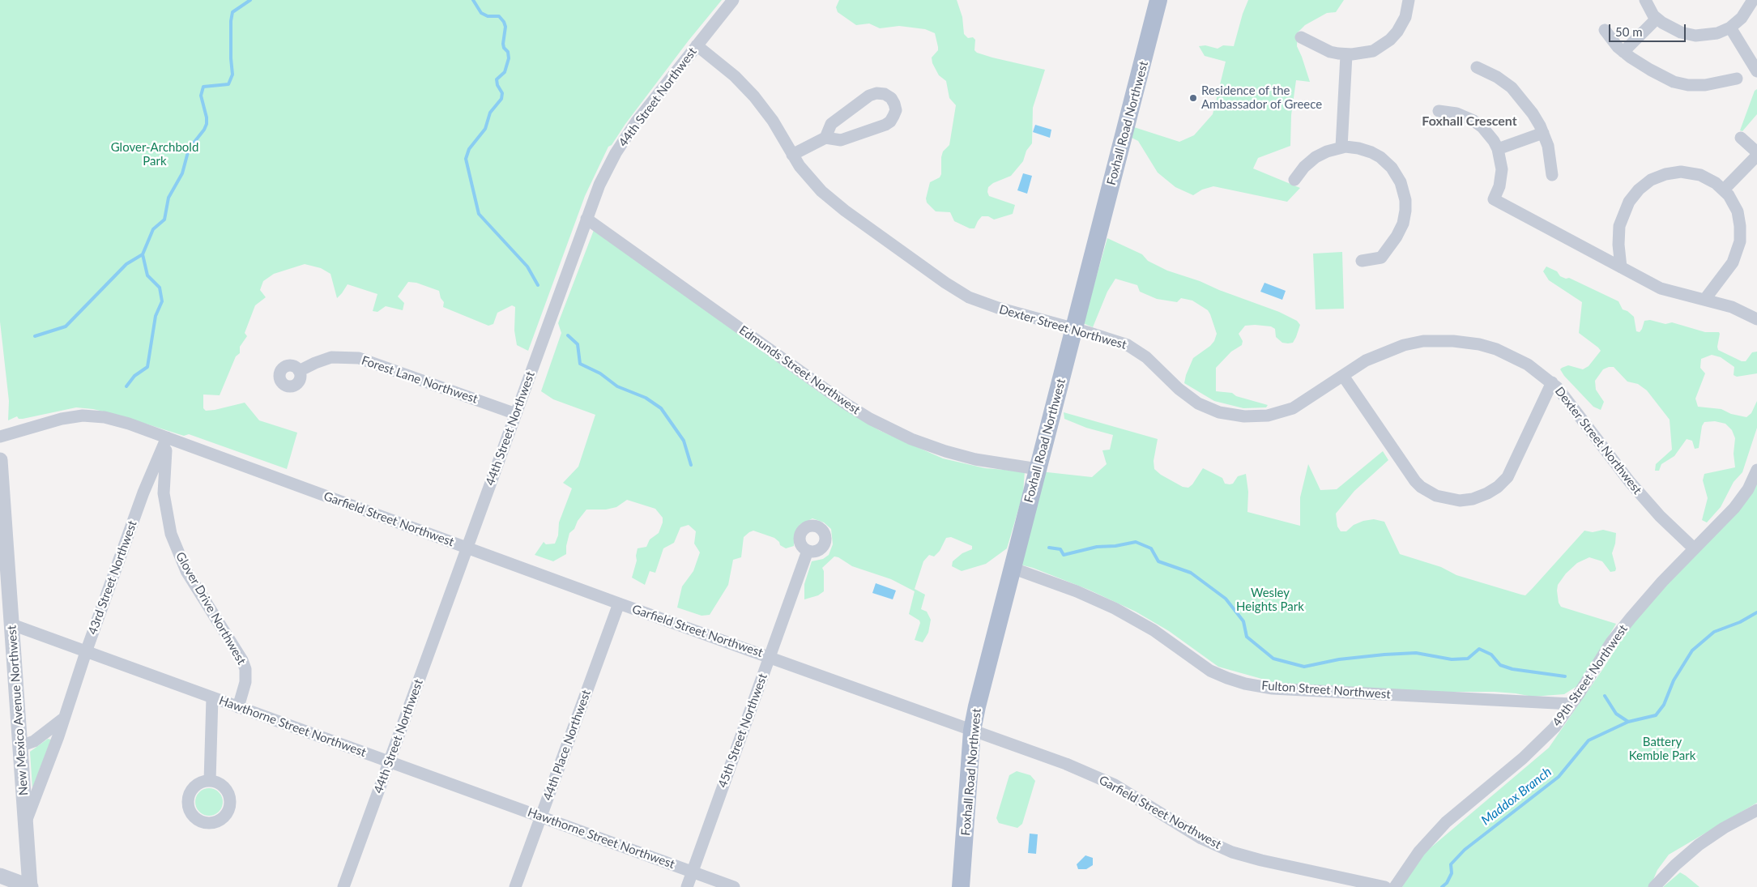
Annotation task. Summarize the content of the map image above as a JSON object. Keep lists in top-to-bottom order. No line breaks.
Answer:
{"streets":{"main road":["Foxhall Road Northwest"],"street":["44th Street Northwest","Dexter Street Northwest","Edmunds Street Northwest","Forest Lane Northwest","Garfield Street Northwest","43rd Street Northwest","Glover Drive Northwest","49th Street Northwest","Fulton Street Northwest","New Mexico Avenue Northwest","Hawthorne Street Northwest","45th Street Northwest","44th Place Northwest"]},"crossings":[["44th Street Northwest","Dexter Street Northwest"],["44th Street Northwest","Edmunds Street Northwest"],["44th Street Northwest","Forest Lane Northwest"],["44th Street Northwest","Garfield Street Northwest"],["44th Street Northwest","Hawthorne Street Northwest"],["Foxhall Road Northwest","Dexter Street Northwest"],["Foxhall Road Northwest","Edmunds Street Northwest"],["Foxhall Road Northwest","Garfield Street Northwest"],["Foxhall Road Northwest","Fulton Street Northwest"],["Dexter Street Northwest","49th Street Northwest"],["Garfield Street Northwest","43rd Street Northwest"],["Garfield Street Northwest","Glover Drive Northwest"],["Garfield Street Northwest","45th Street Northwest"],["Garfield Street Northwest","44th Place Northwest"],["43rd Street Northwest","Glover Drive Northwest"],["43rd Street Northwest","New Mexico Avenue Northwest"],["43rd Street Northwest","Hawthorne Street Northwest"],["Glover Drive Northwest","Hawthorne Street Northwest"],["49th Street Northwest","Fulton Street Northwest"],["New Mexico Avenue Northwest","Hawthorne Street Northwest"],["Hawthorne Street Northwest","45th Street Northwest"],["Hawthorne Street Northwest","44th Place Northwest"]],"districts":["Foxhall Crescent"],"water":["Maddox Branch"],"parks":["Glover-Archbold Park","Wesley Heights Park","Battery Kemble Park"],"places":["Residence of the Ambassador of Greece"],"scale_bar":"50 m"}
